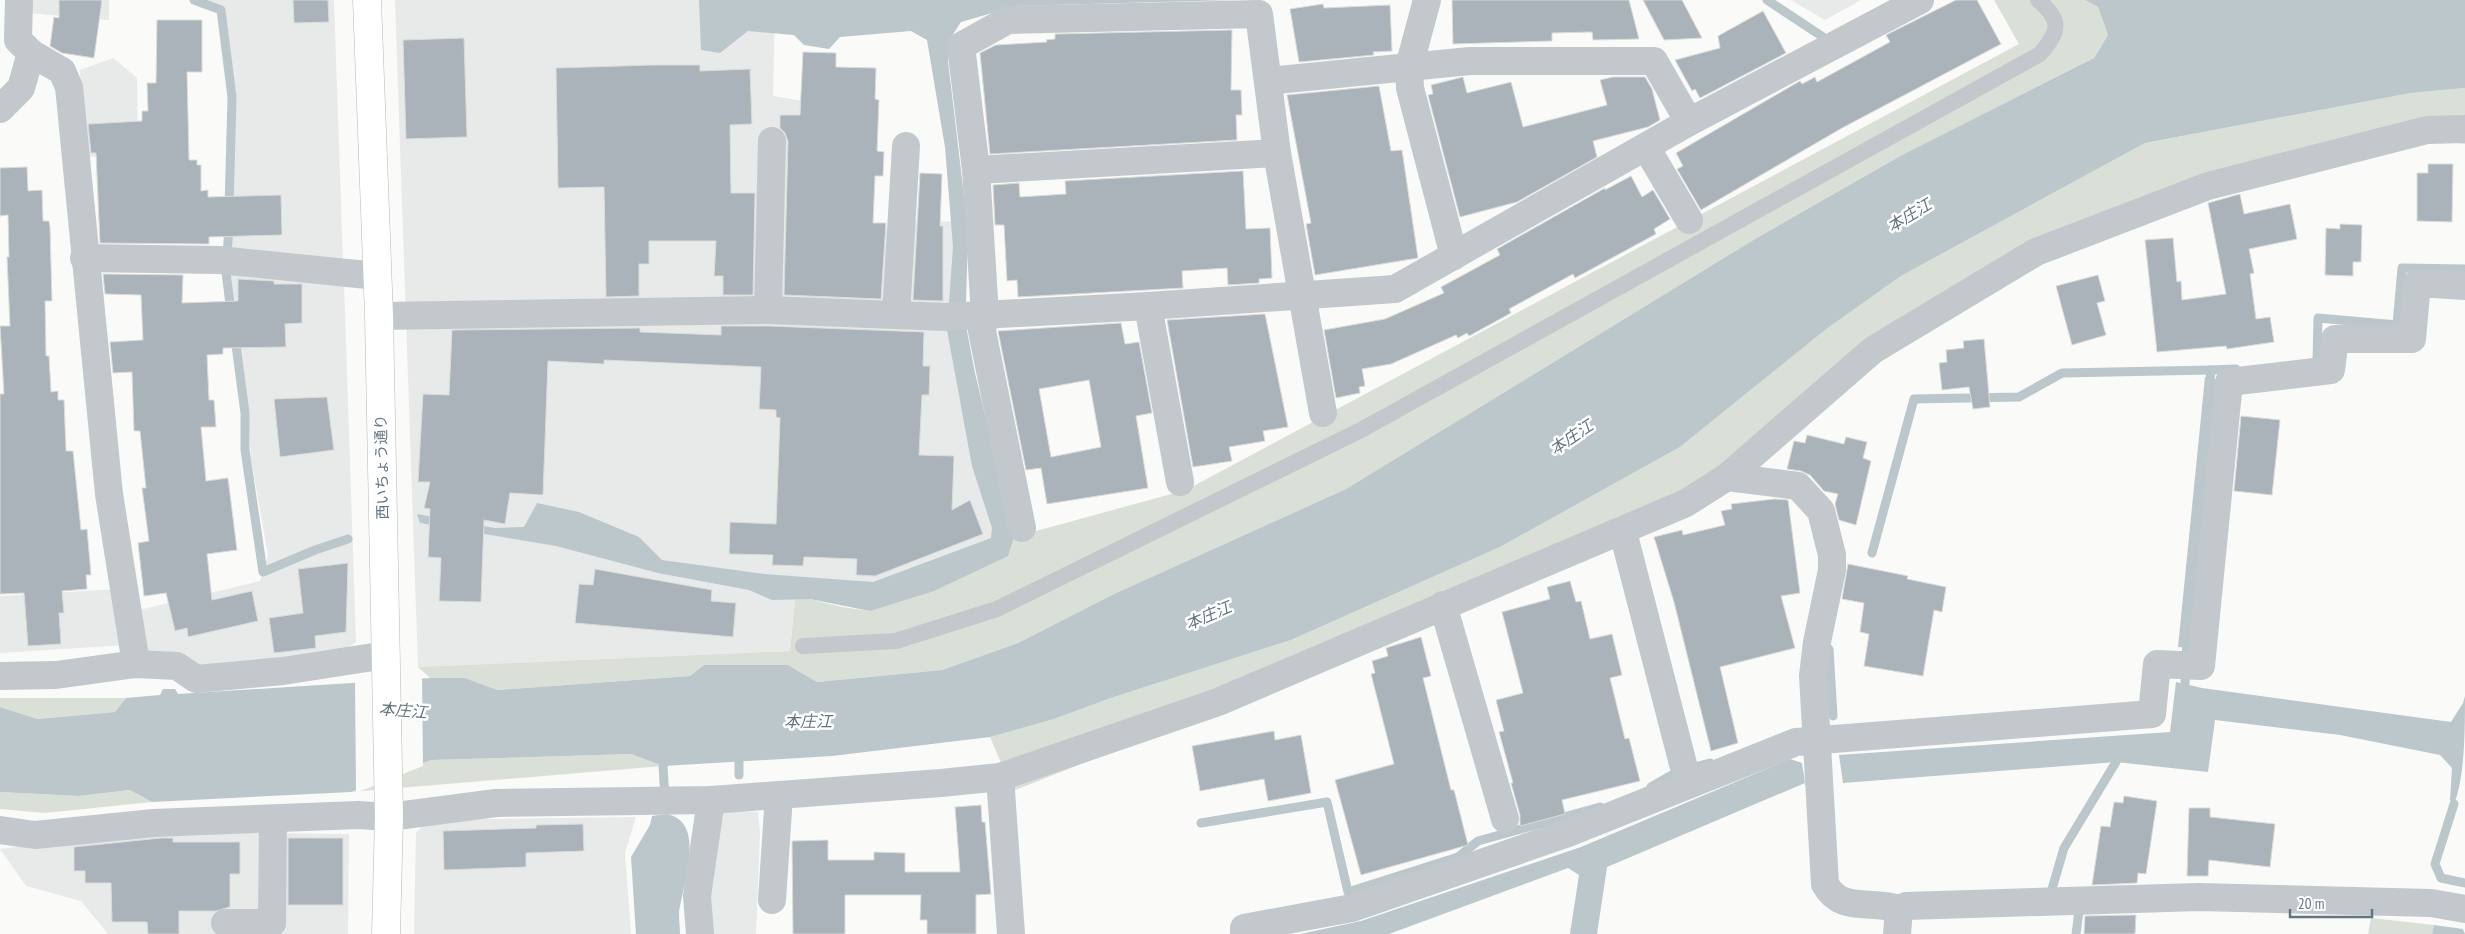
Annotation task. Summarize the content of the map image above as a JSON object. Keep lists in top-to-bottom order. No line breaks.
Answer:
{"streets":{"highway":["西いちょう通り"]},"water":["本庄江"],"scale_bar":"20 m"}
